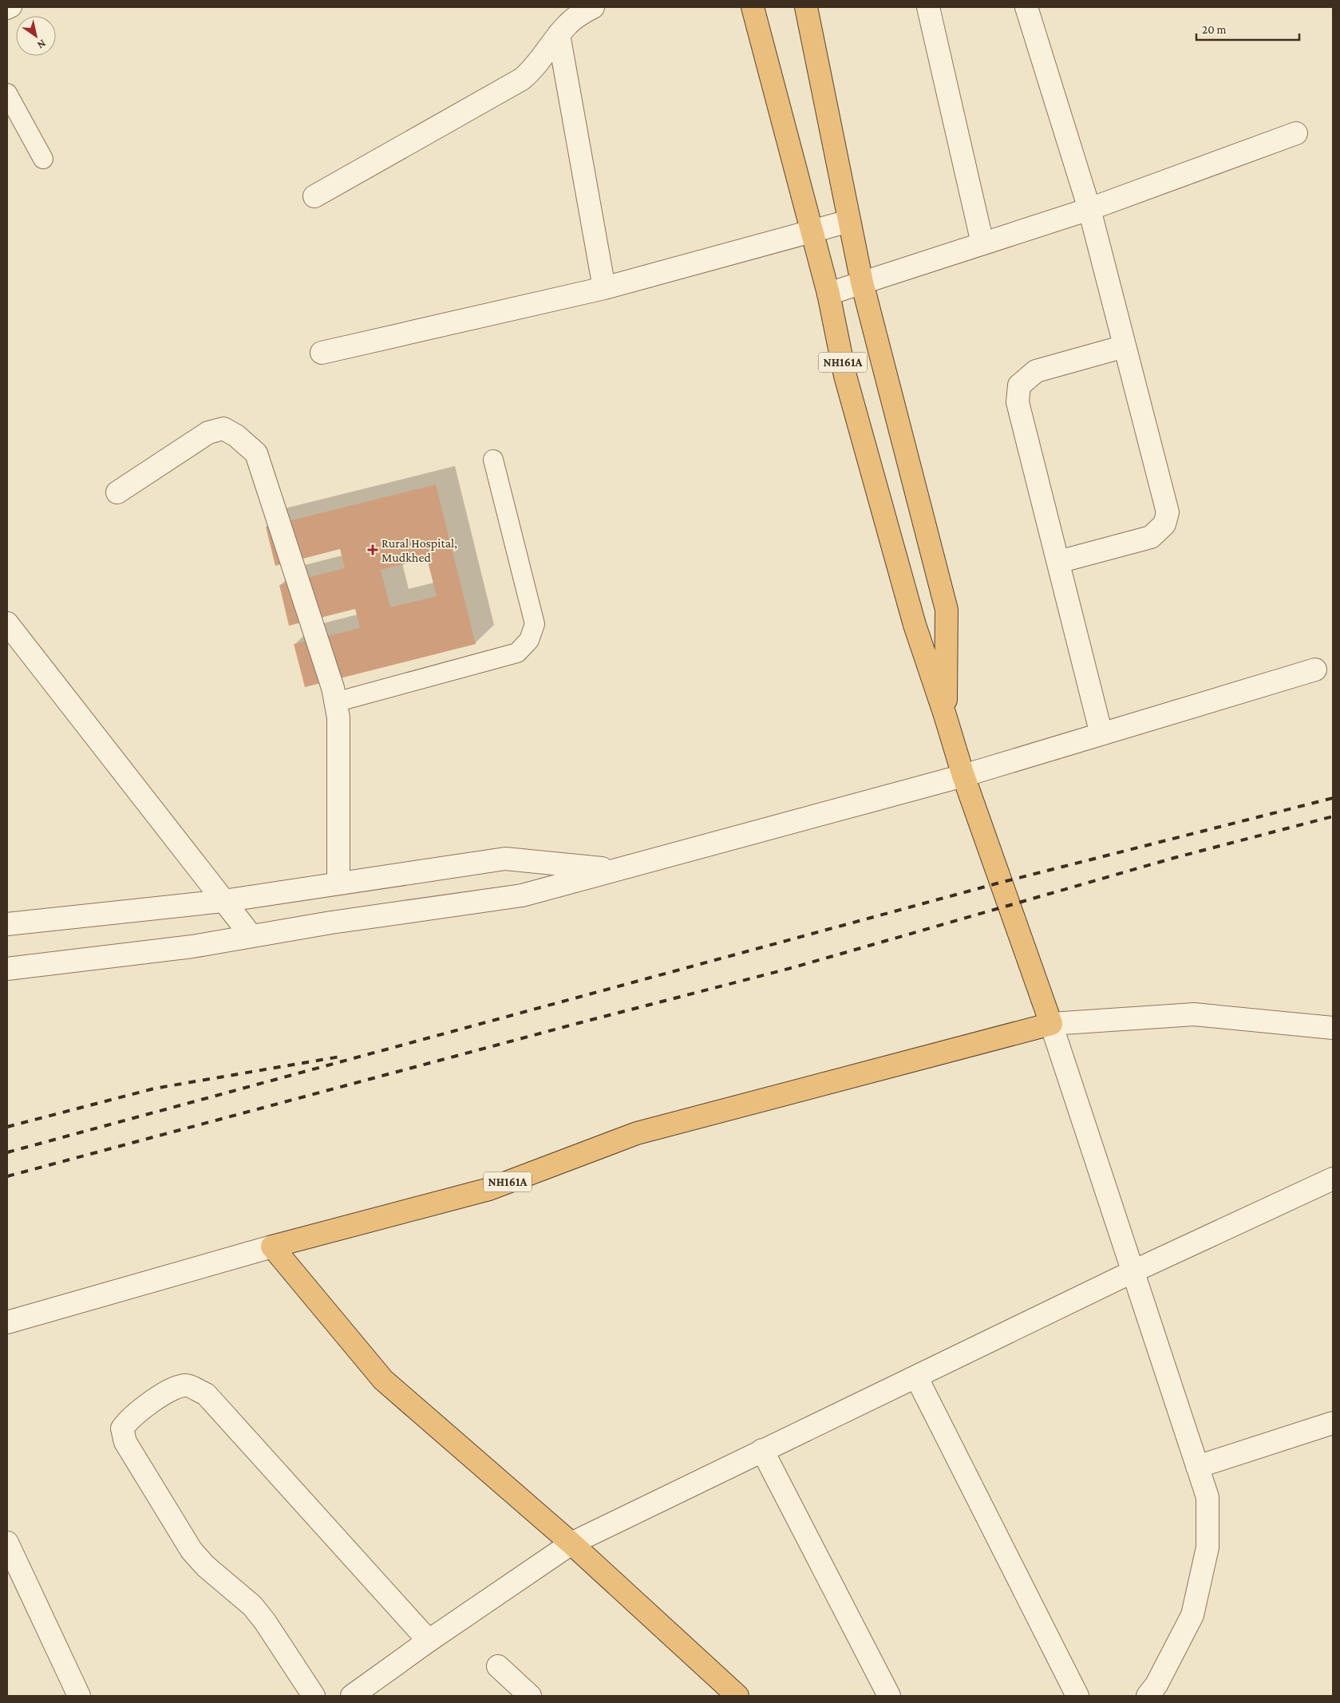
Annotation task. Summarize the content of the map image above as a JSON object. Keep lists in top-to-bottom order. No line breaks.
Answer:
{"streets":{"highway":["NH161A"]},"places":{"health":["Rural Hospital, Mudkhed"]},"scale_bar":"20 m","north":"bottom right"}
